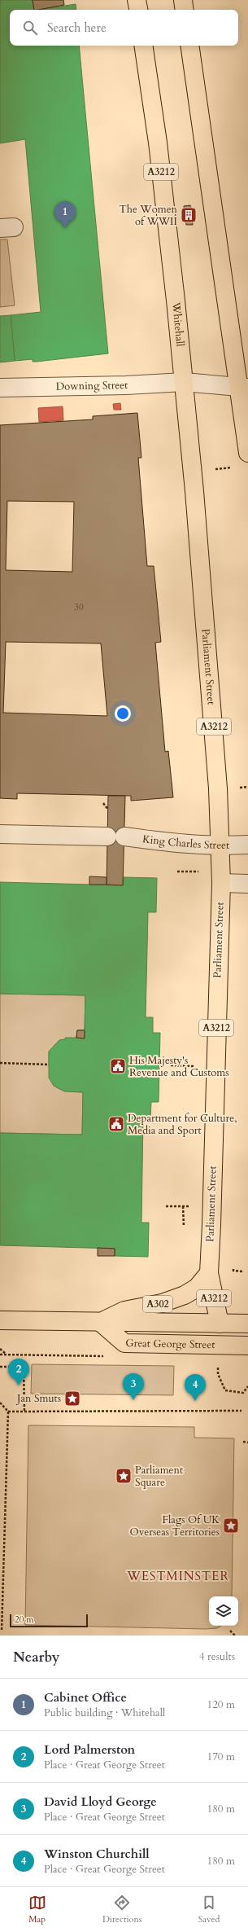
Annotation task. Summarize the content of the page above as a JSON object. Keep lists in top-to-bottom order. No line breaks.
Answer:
{"streets":{"main road":["A3212","Whitehall","Parliament Street","A302","Great George Street"],"street":["Downing Street","King Charles Street"]},"crossings":[["A3212","Parliament Street"],["A3212","Great George Street"],["Whitehall","Downing Street"],["Whitehall","Parliament Street"],["Parliament Street","King Charles Street"],["Parliament Street","Great George Street"]],"districts":["WESTMINSTER"],"places":{"building":["The Women of WWII"],"public building":["His Majesty's Revenue and Customs","Department for Culture, Media and Sport"],"place":["Jan Smuts","Parliament Square","Flags Of UK Overseas Territories"]},"house_numbers":["30"],"scale_bar":"20 m","page":{"search":"Search here","pins":["1","2","3","4"],"scale":"20 m","heading":["Nearby","4 results"],"list":[{"mark":"1","name":"Cabinet Office","note":"Public building · Whitehall","value":"120 m"},{"mark":"2","name":"Lord Palmerston","note":"Place · Great George Street","value":"170 m"},{"mark":"3","name":"David Lloyd George","note":"Place · Great George Street","value":"180 m"},{"mark":"4","name":"Winston Churchill","note":"Place · Great George Street","value":"180 m"}],"nav":["Map","Directions","Saved"]}}
